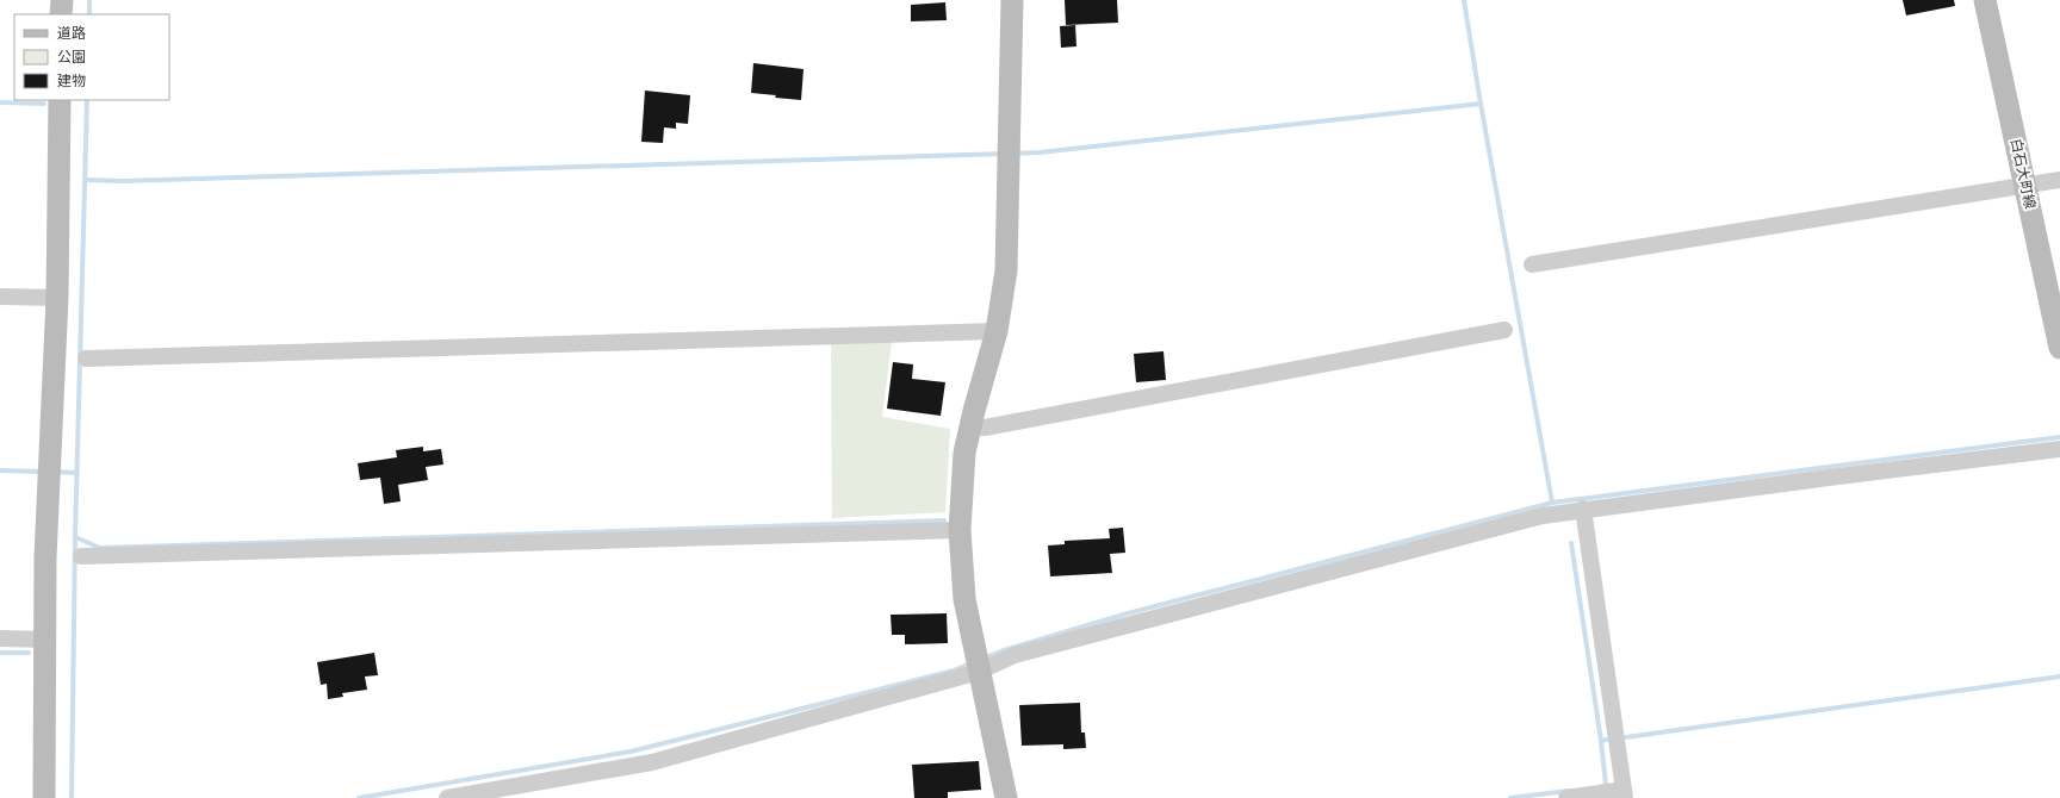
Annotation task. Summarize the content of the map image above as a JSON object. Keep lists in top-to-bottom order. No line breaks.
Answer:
{"streets":{"street":["白石大町線"]},"legend":["道路","公園","建物"]}
